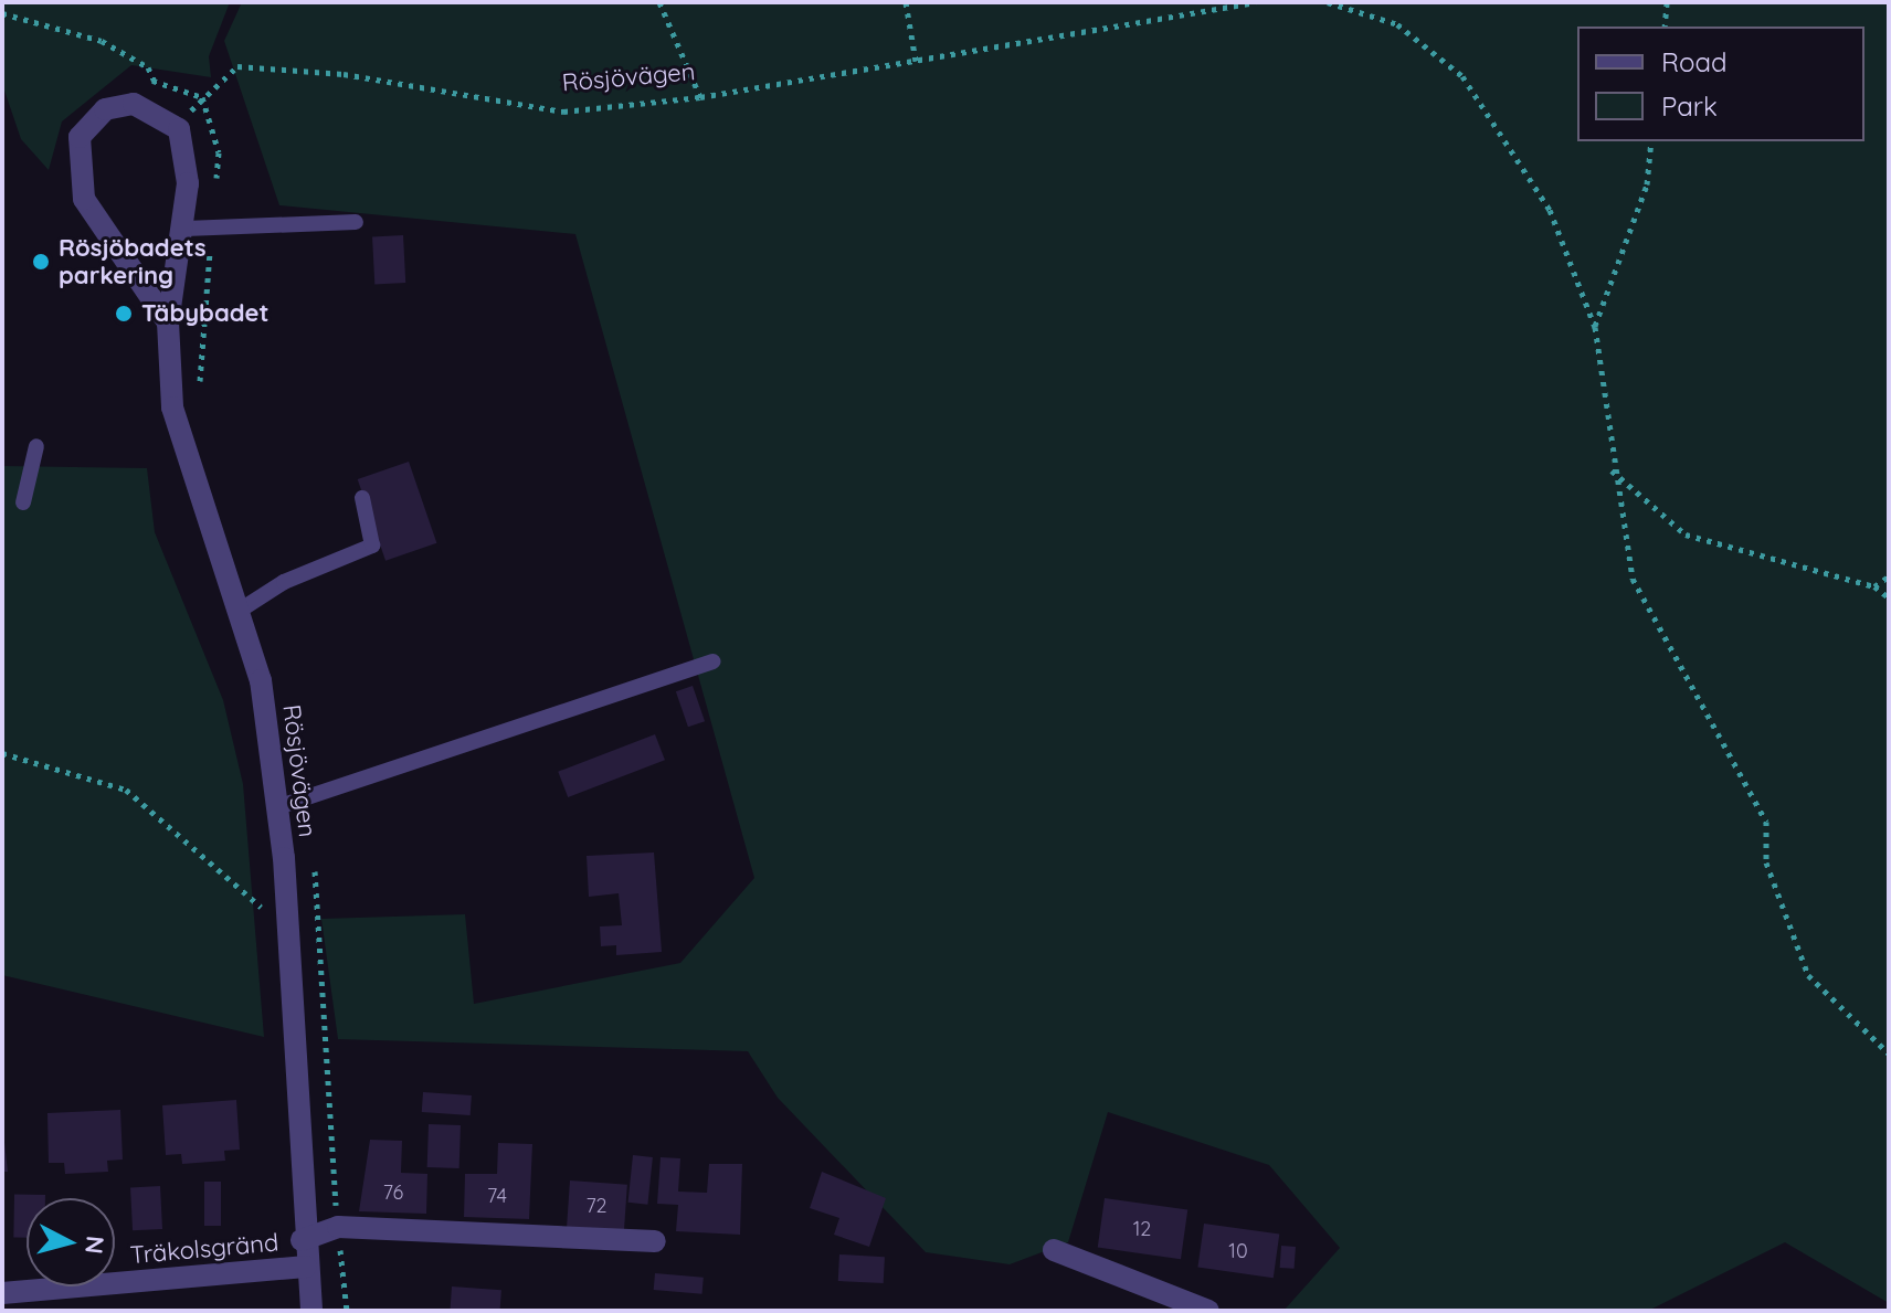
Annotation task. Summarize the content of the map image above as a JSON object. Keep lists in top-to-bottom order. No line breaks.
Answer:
{"streets":{"street":["Rösjövägen","Träkolsgränd"]},"crossings":[["Rösjövägen","Träkolsgränd"]],"places":["Rösjöbadets parkering","Täbybadet"],"house_numbers":["76","74","72","12","10"],"legend":["Road","Park"],"north":"right"}
